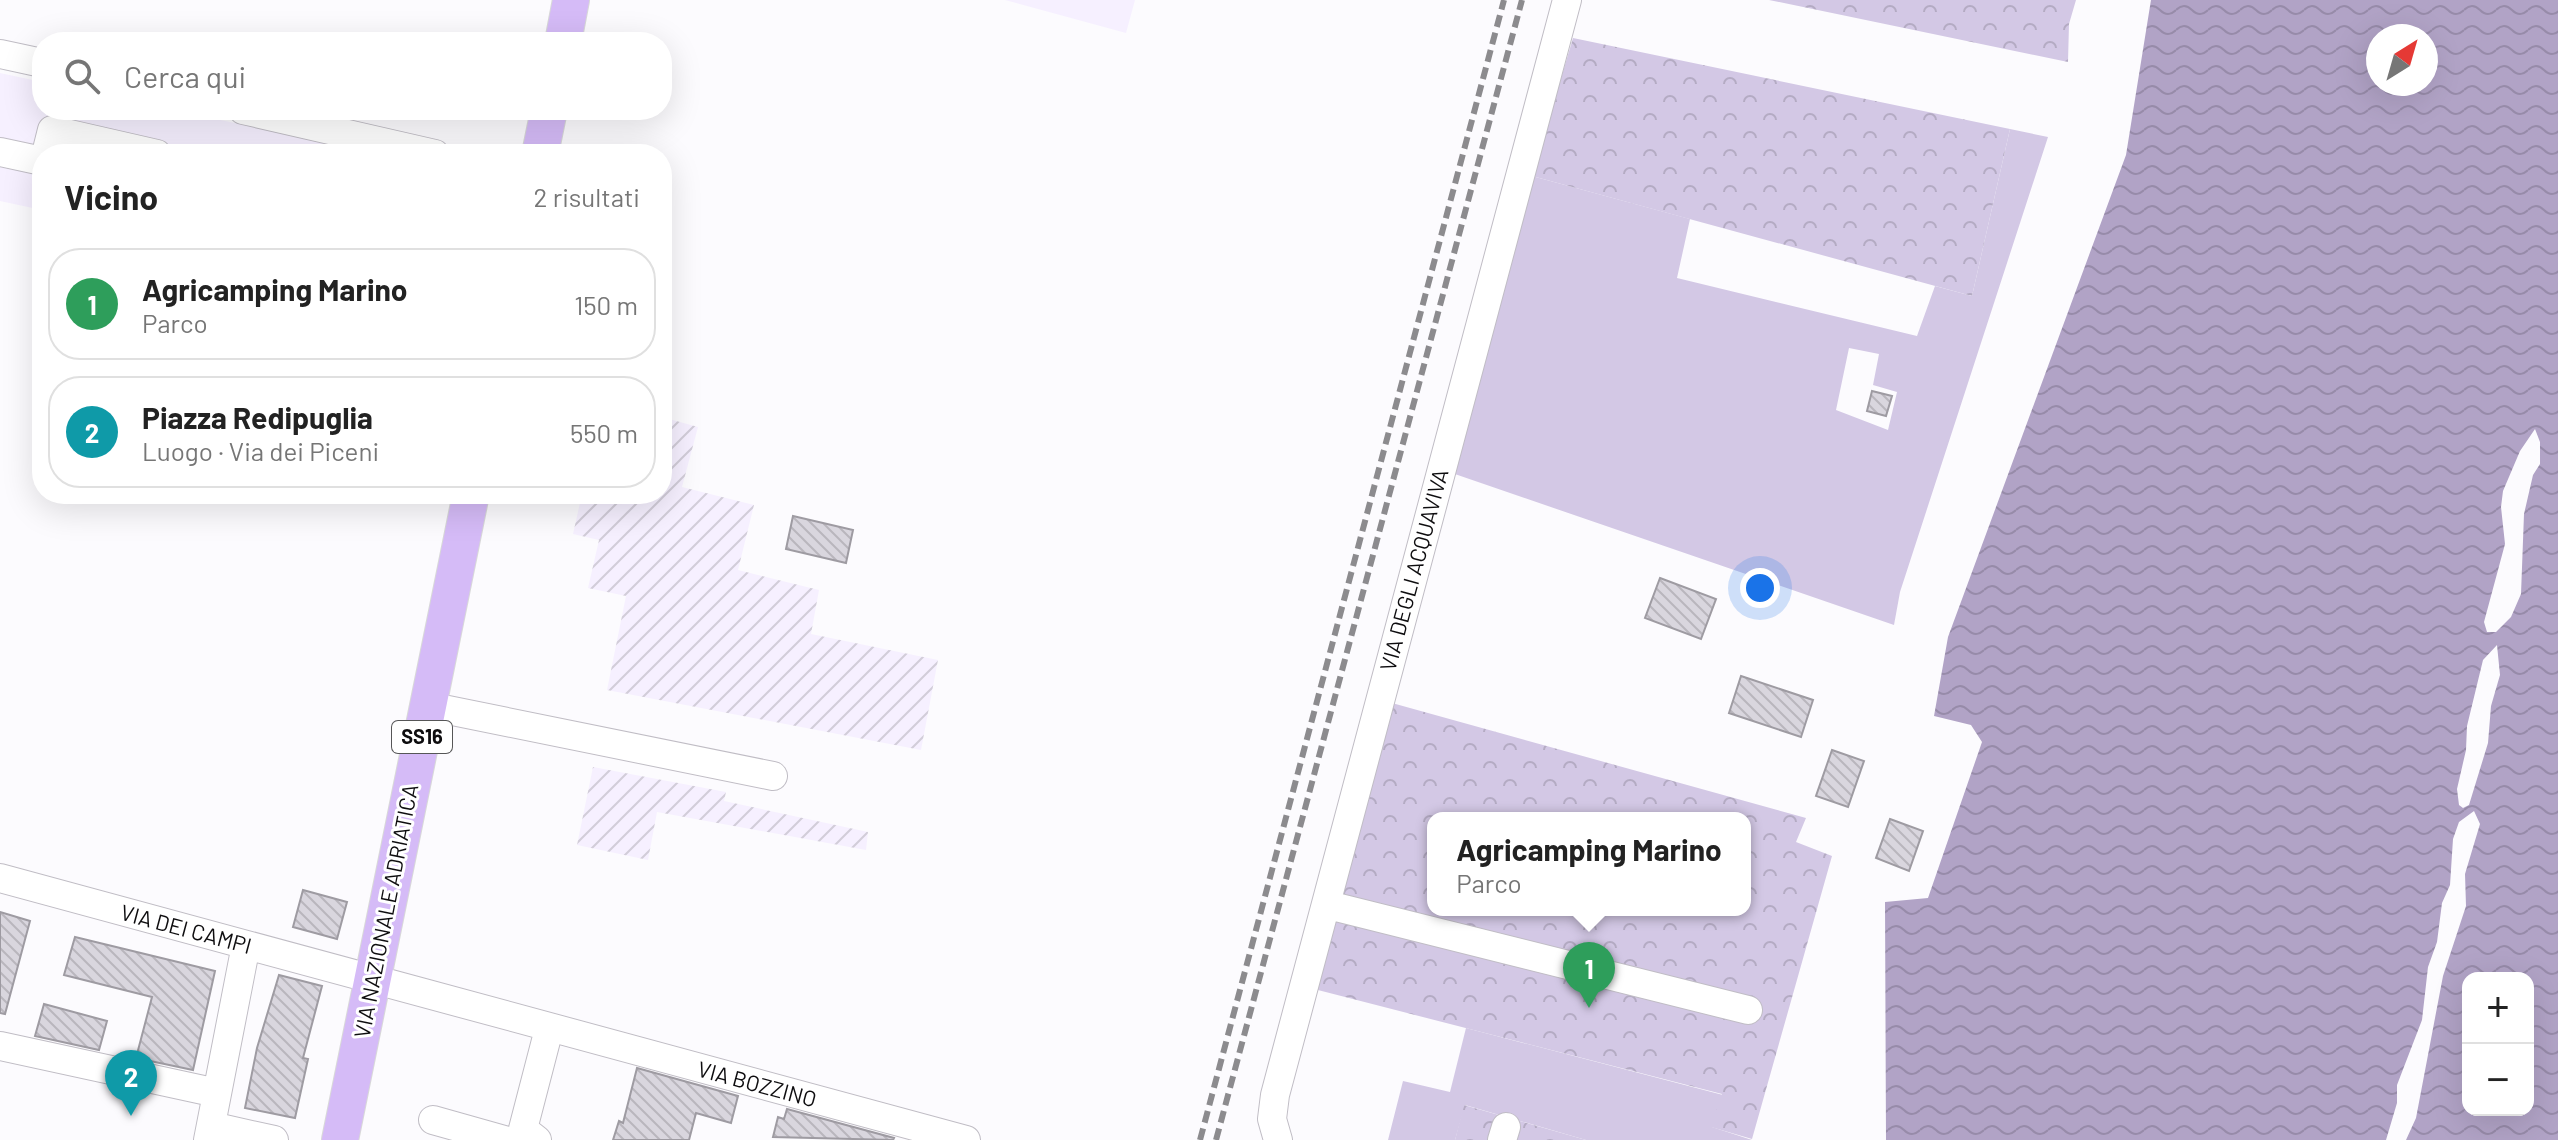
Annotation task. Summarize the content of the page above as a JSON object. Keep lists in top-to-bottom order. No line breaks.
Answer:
{"streets":{"main road":["SS16","VIA NAZIONALE ADRIATICA"],"street":["VIA DEGLI ACQUAVIVA","VIA DEI CAMPI","VIA BOZZINO"]},"crossings":[["VIA NAZIONALE ADRIATICA","VIA DEI CAMPI"],["VIA NAZIONALE ADRIATICA","VIA BOZZINO"],["VIA DEI CAMPI","VIA BOZZINO"]],"north":"top right","page":{"search":"Cerca qui","heading":["Vicino","2 risultati"],"list":[{"mark":"1","name":"Agricamping Marino","note":"Parco","value":"150 m"},{"mark":"2","name":"Piazza Redipuglia","note":"Luogo · Via dei Piceni","value":"550 m"}],"popup":["Agricamping Marino","Parco"],"pins":["1","2"],"map_buttons":["+","−"]}}
